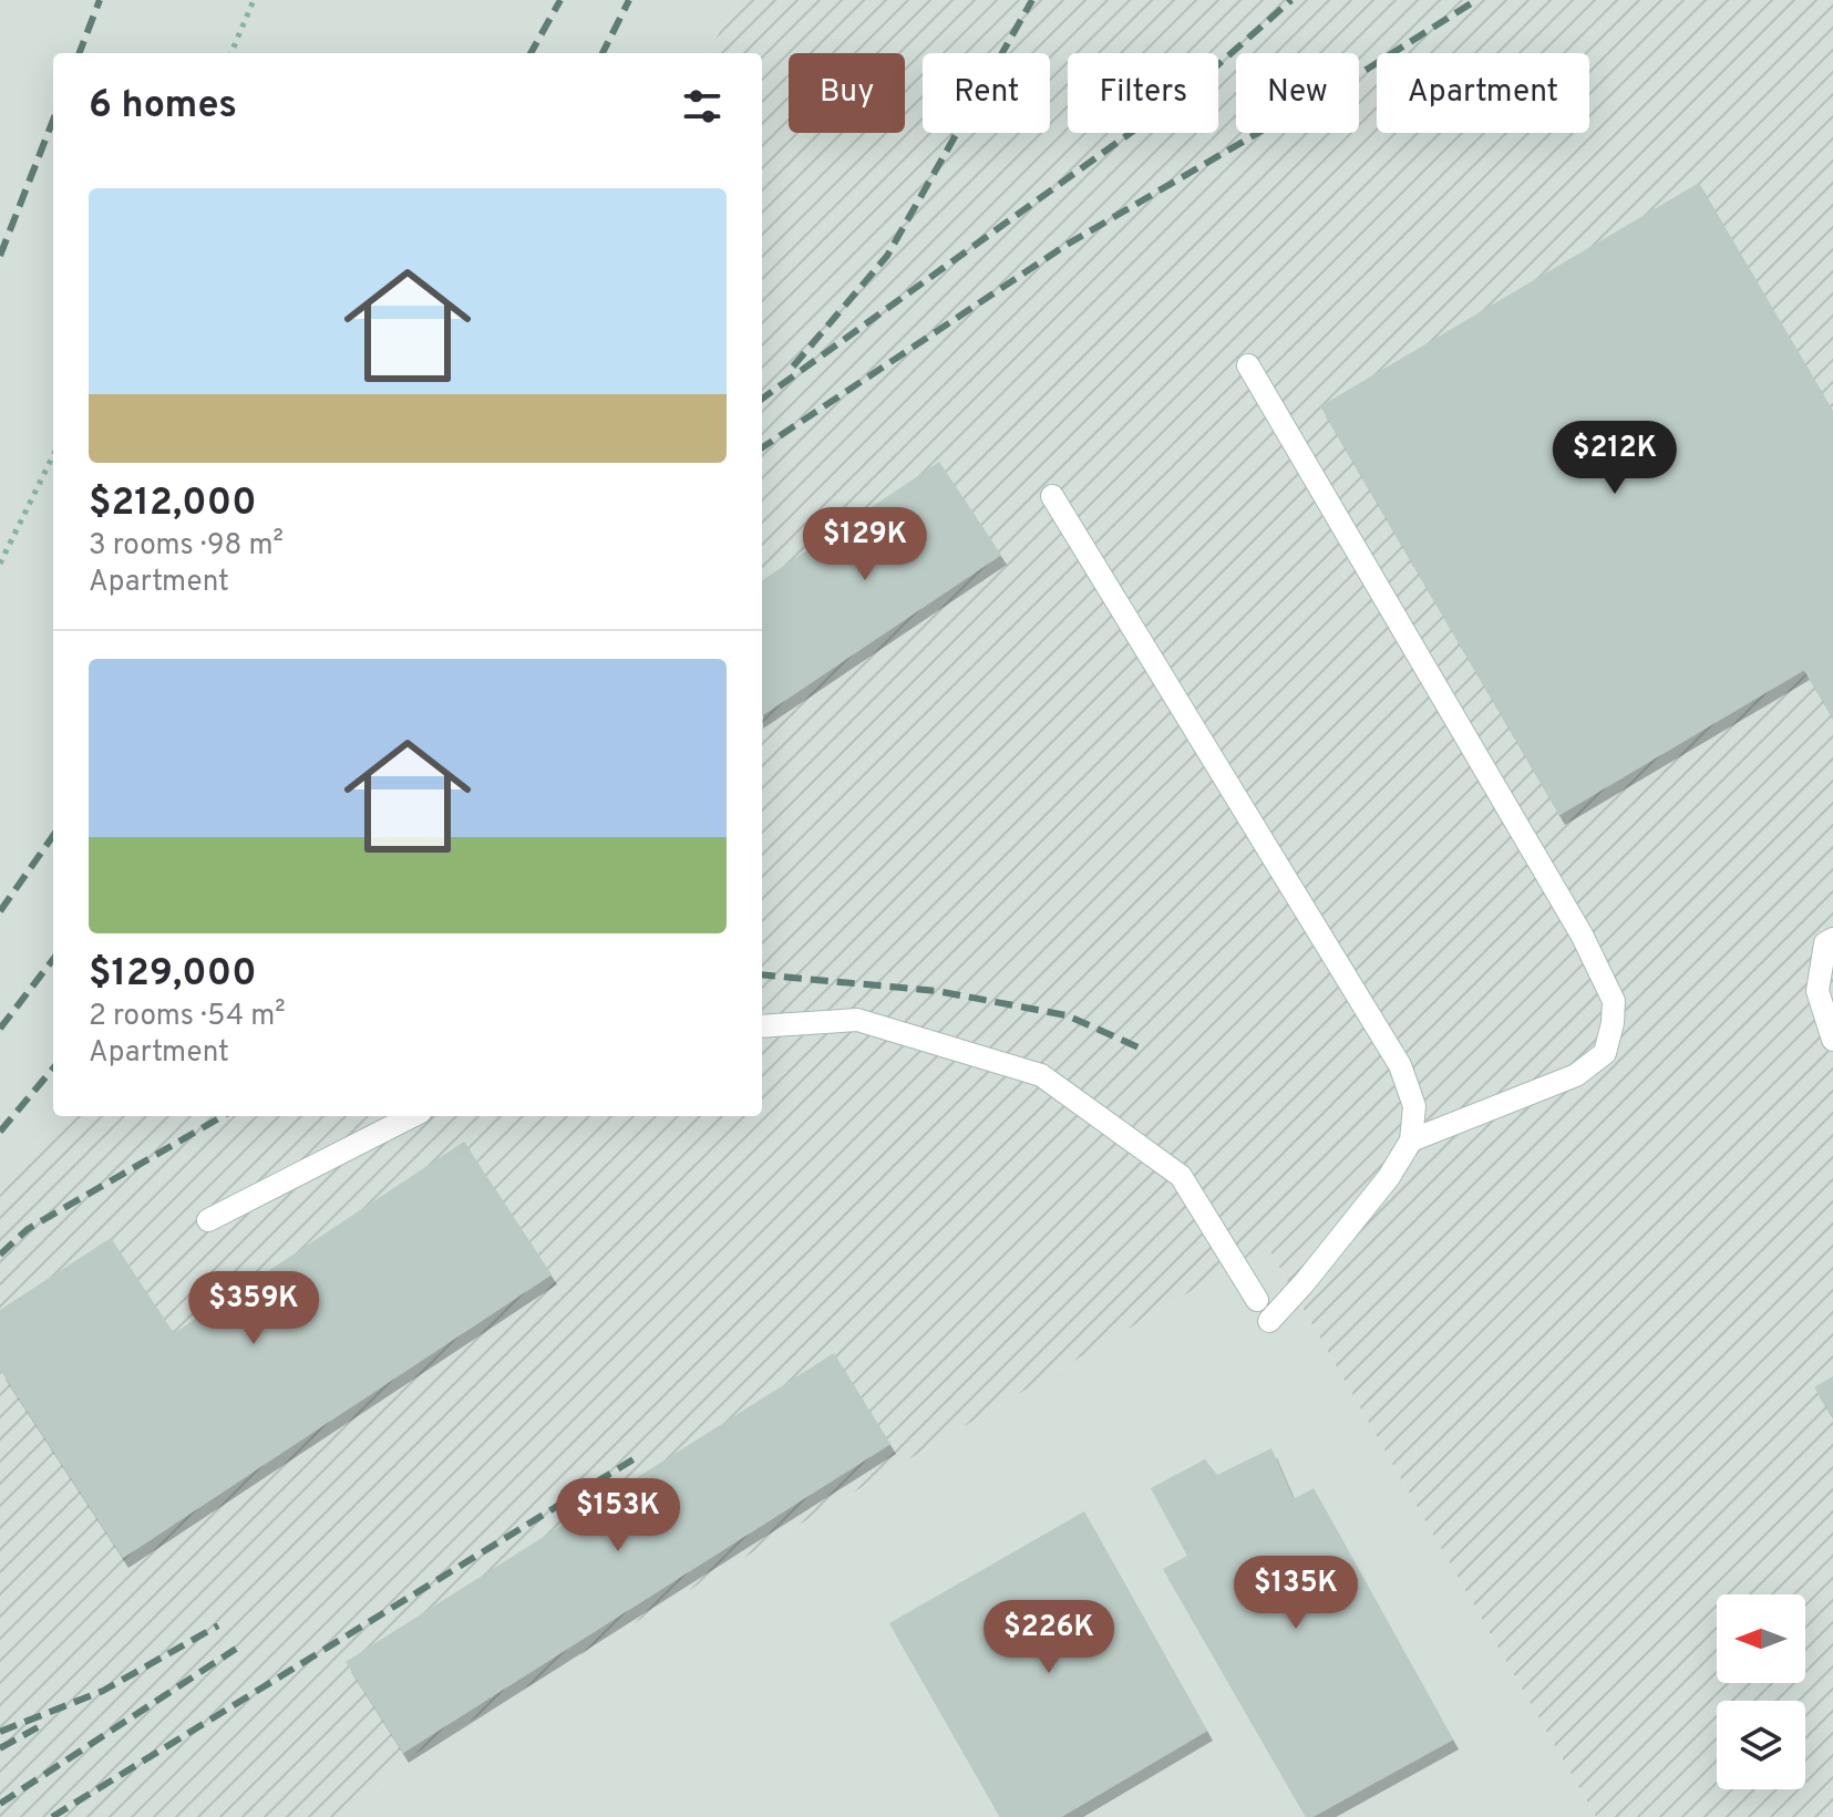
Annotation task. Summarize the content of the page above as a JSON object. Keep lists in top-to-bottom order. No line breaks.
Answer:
{"north":"left","page":{"chip":["Buy","Rent","Filters","New","Apartment"],"heading":"6 homes","list":[{"name":"$212,000","note":"3 rooms · 98 m² · Apartment"},{"name":"$129,000","note":"2 rooms · 54 m² · Apartment"}],"price":["$212K","$129K","$359K","$153K","$135K","$226K"]}}
